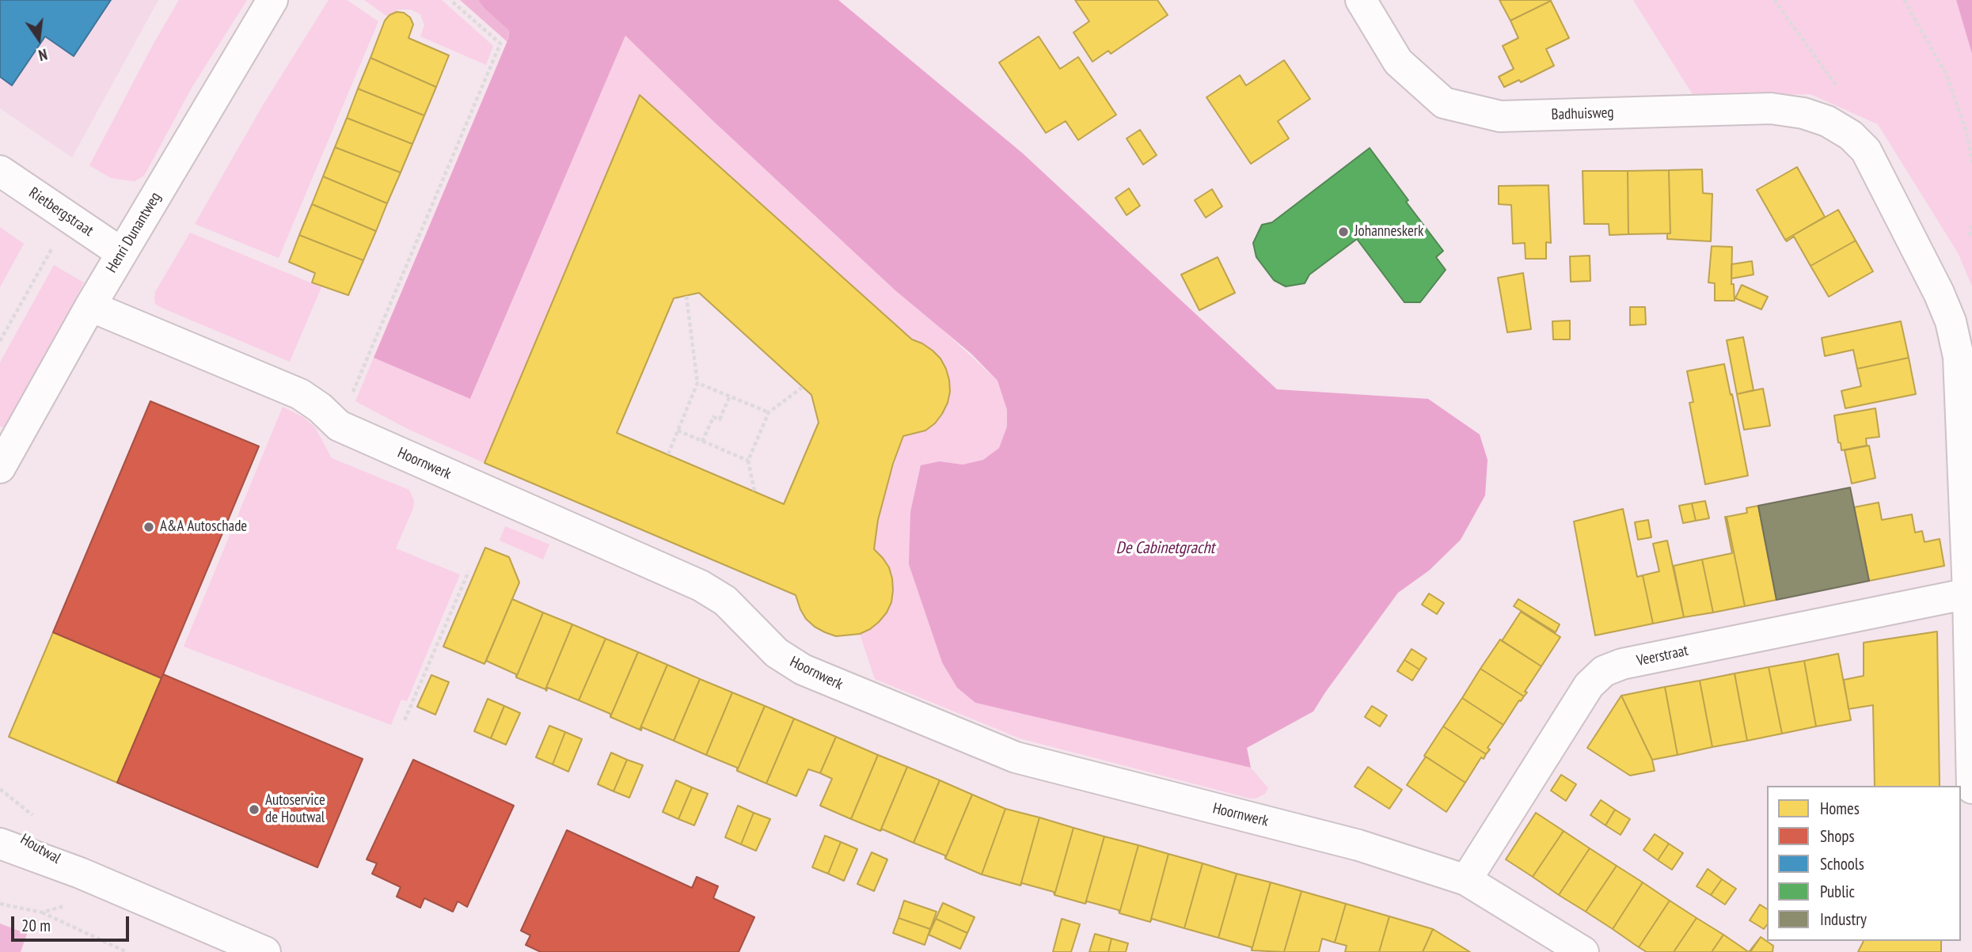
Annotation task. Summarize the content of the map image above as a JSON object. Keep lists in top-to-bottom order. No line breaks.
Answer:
{"streets":{"street":["Badhuisweg","Rietbergstraat","Henri Dunantweg","Hoornwerk","Veerstraat","Houtwal"]},"crossings":[["Badhuisweg","Veerstraat"],["Rietbergstraat","Henri Dunantweg"],["Henri Dunantweg","Hoornwerk"],["Hoornwerk","Veerstraat"]],"water":["De Cabinetgracht"],"places":["Johanneskerk","A&A Autoschade","Autoservice de Houtwal"],"legend":["Homes","Shops","Schools","Public","Industry"],"scale_bar":"20 m","north":"bottom"}
